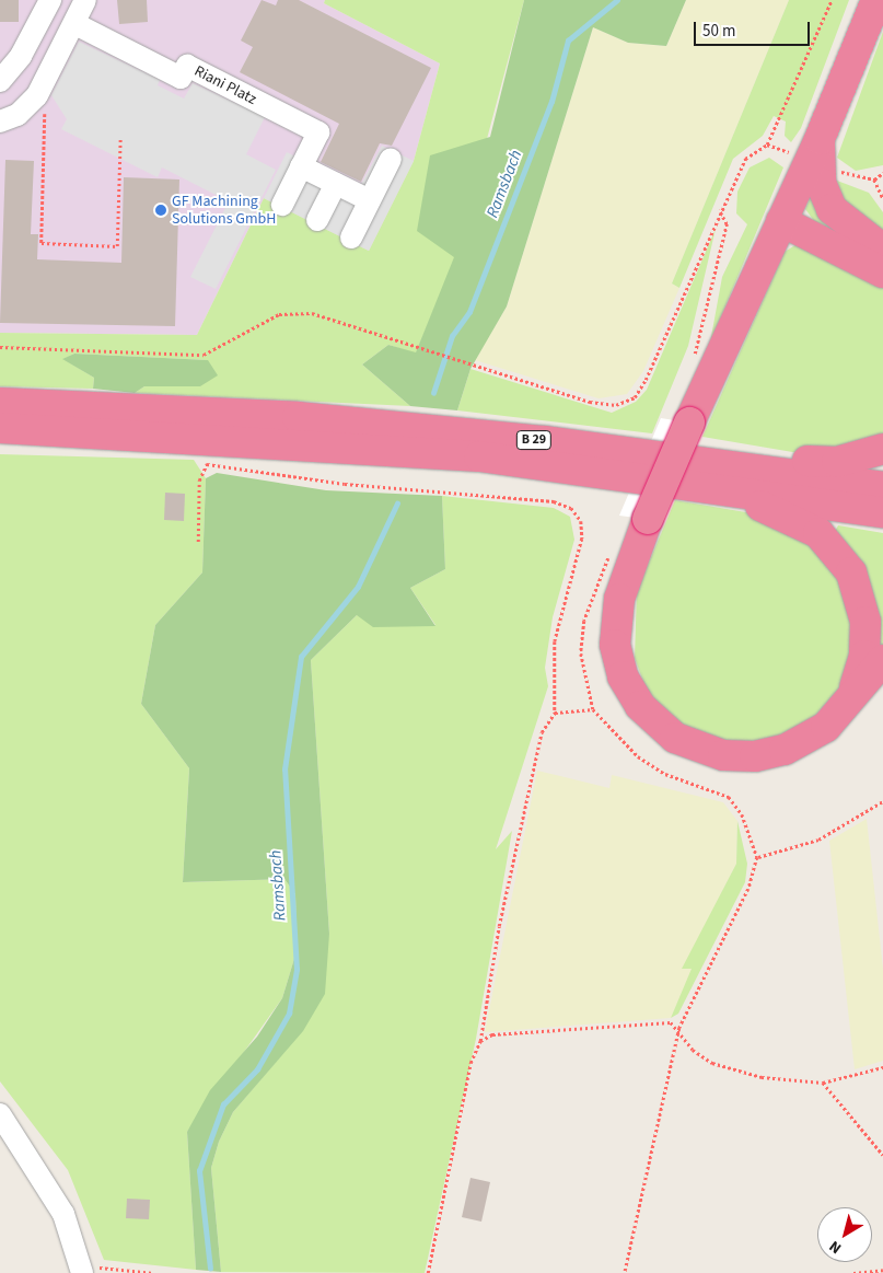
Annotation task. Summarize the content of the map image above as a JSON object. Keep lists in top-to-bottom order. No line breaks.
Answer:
{"streets":{"highway":["B 29"],"street":["Riani Platz"]},"water":["Ramsbach"],"places":["GF Machining Solutions GmbH"],"scale_bar":"50 m","north":"bottom left"}
